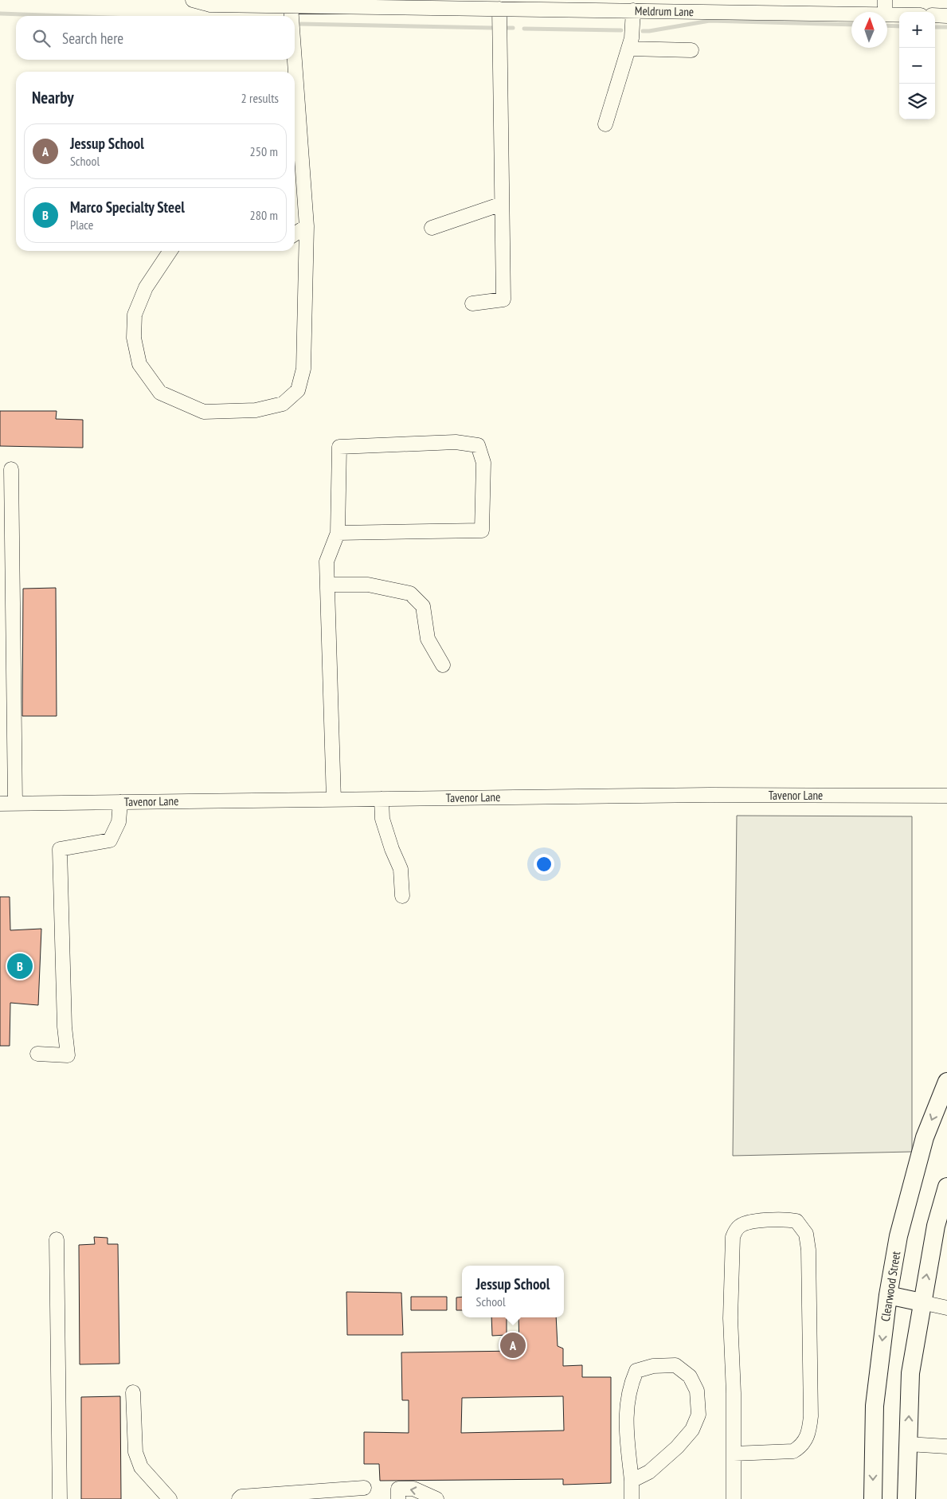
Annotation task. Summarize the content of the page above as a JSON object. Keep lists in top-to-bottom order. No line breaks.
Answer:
{"streets":{"main road":["Clearwood Street"],"street":["Meldrum Lane","Tavenor Lane"]},"north":"top","page":{"map_buttons":["+","−"],"search":"Search here","heading":["Nearby","2 results"],"list":[{"mark":"A","name":"Jessup School","note":"School","value":"250 m"},{"mark":"B","name":"Marco Specialty Steel","note":"Place","value":"280 m"}],"pins":["B","A"],"popup":["Jessup School","School"]}}
